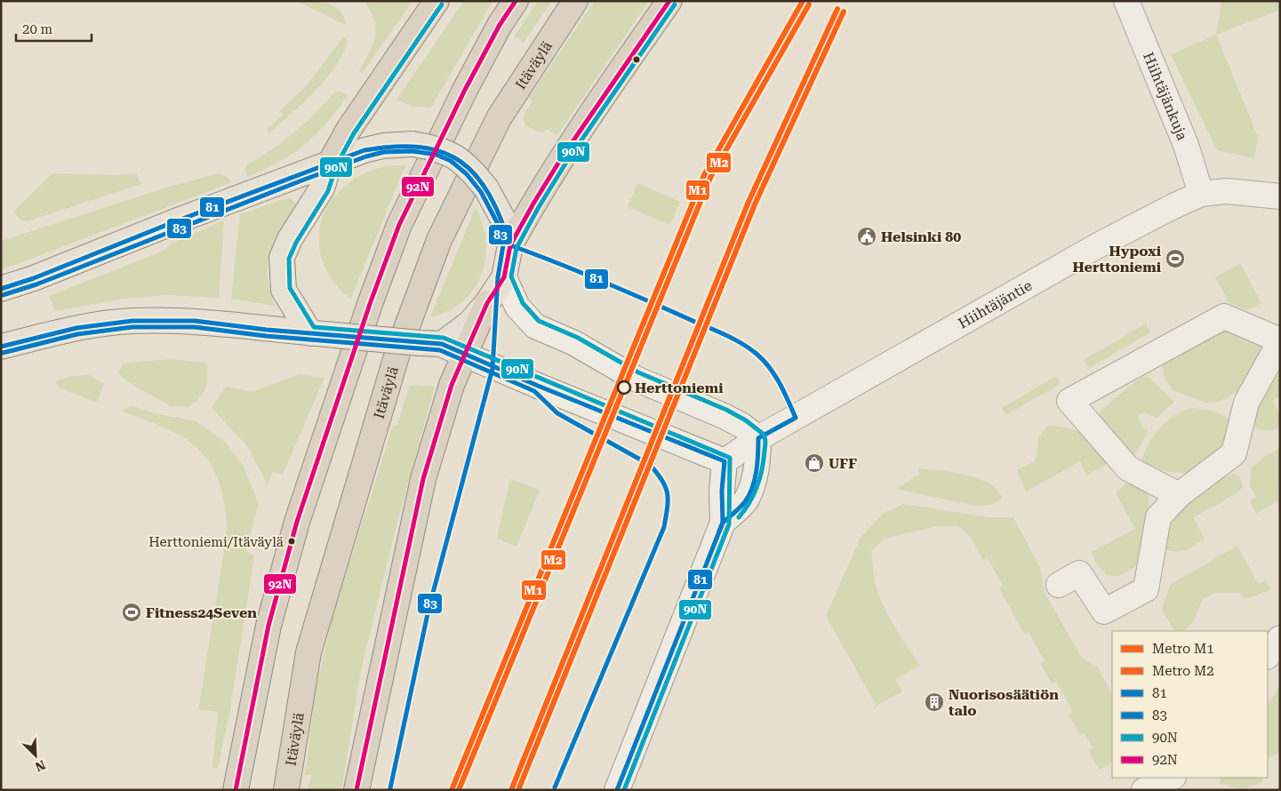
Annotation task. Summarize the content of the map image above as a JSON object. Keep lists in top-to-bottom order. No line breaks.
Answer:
{"streets":{"highway":["Itäväylä"],"street":["Hiihtäjänkuja","Hiihtäjäntie"]},"crossings":[["Hiihtäjänkuja","Hiihtäjäntie"]],"places":{"public building":["Helsinki 80"],"sports":["Hypoxi Herttoniemi","Fitness24Seven"],"other":["Herttoniemi","Herttoniemi/Itäväylä"],"shop":["UFF"],"building":["Nuorisosäätiön talo"]},"lines":["metro line M1","transit line 92N","metro line M2","transit line 90N","transit line 81","transit line 83"],"legend":["Metro M1","Metro M2","81","83","90N","92N"],"scale_bar":"20 m","north":"bottom right"}
